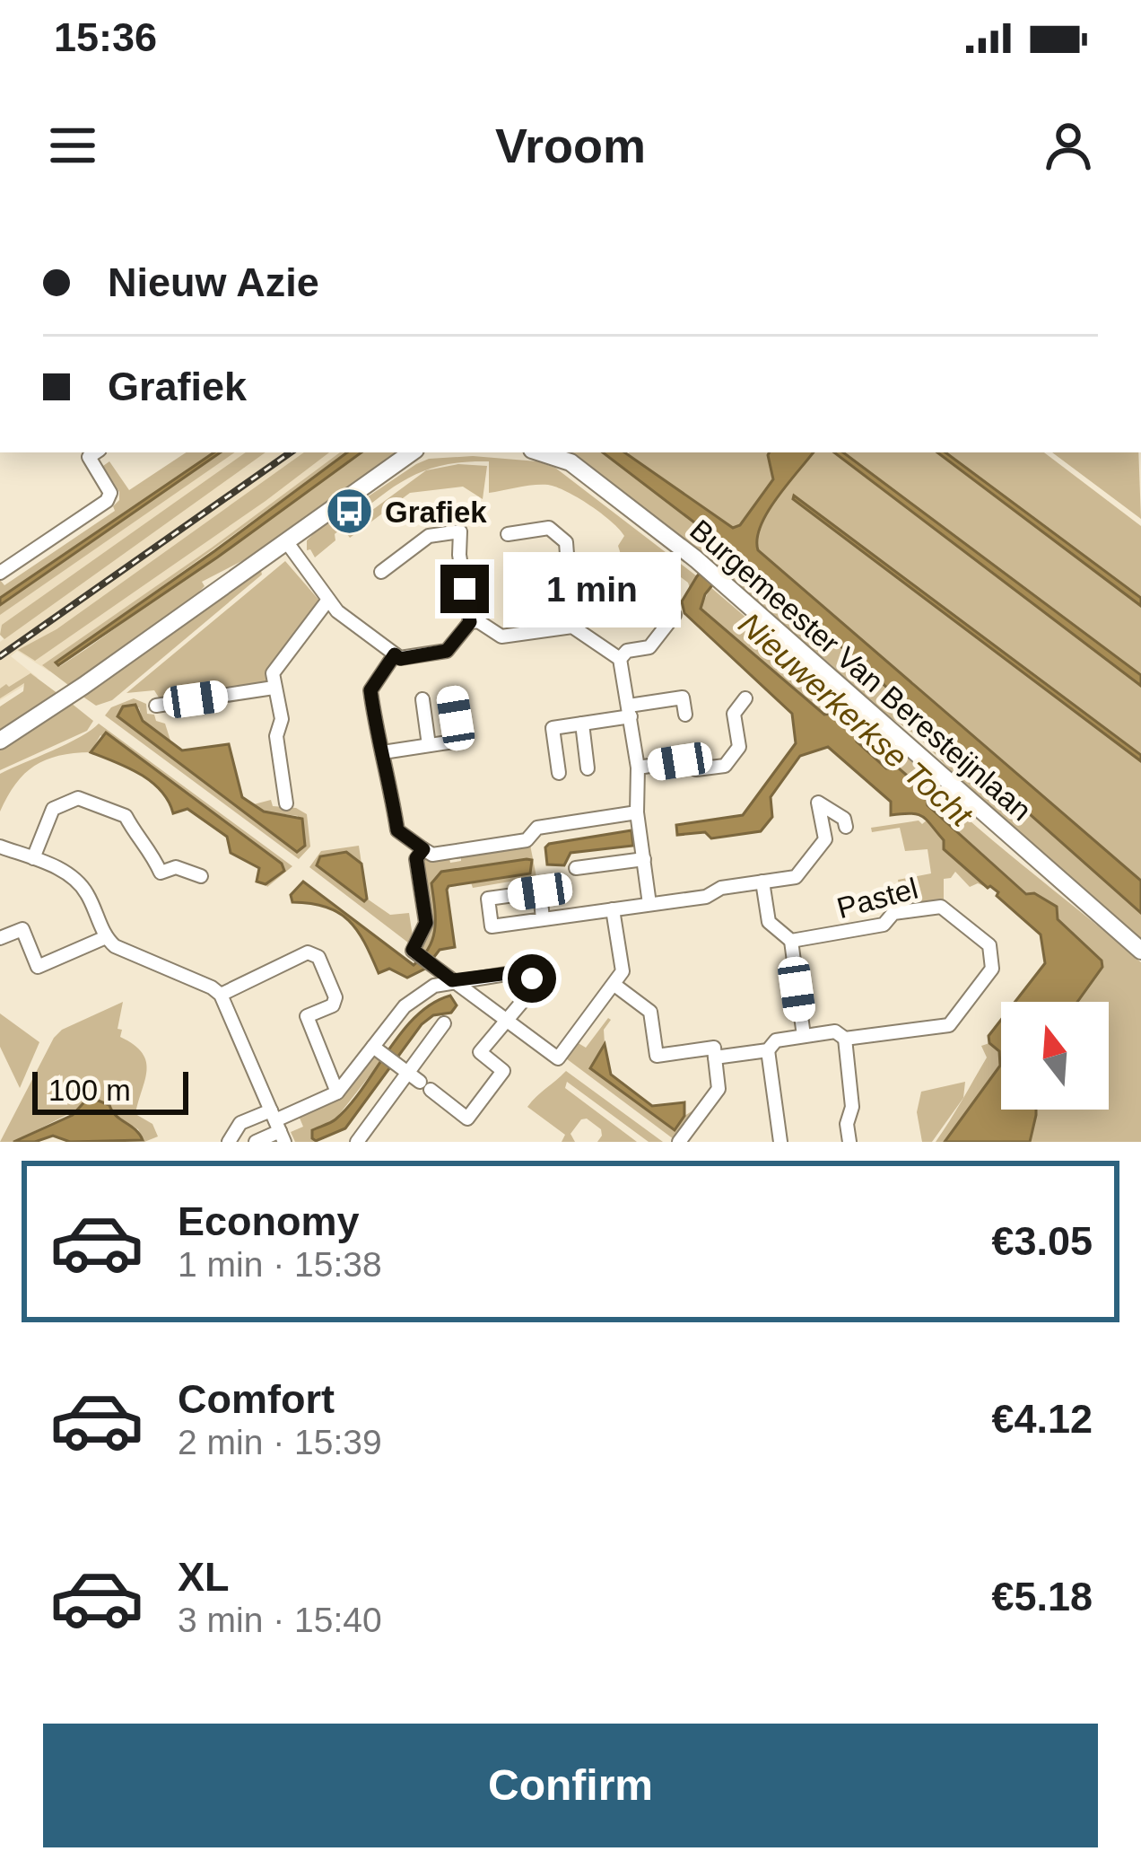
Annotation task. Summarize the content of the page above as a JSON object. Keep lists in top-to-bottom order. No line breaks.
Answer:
{"streets":{"main road":["Burgemeester Van Beresteijnlaan"],"street":["Pastel"]},"water":["Nieuwerkerkse Tocht"],"places":{"bus stop":["Grafiek"]},"scale_bar":"100 m","north":"top","page":{"status":"15:36","header":"Vroom","banner":["Nieuw Azie","Grafiek"],"bubble":"1 min","scale":"100 m","list":[{"name":"Economy","note":"1 min · 15:38","value":"€3.05"},{"name":"Comfort","note":"2 min · 15:39","value":"€4.12"},{"name":"XL","note":"3 min · 15:40","value":"€5.18"}],"buttons":"Confirm"}}
